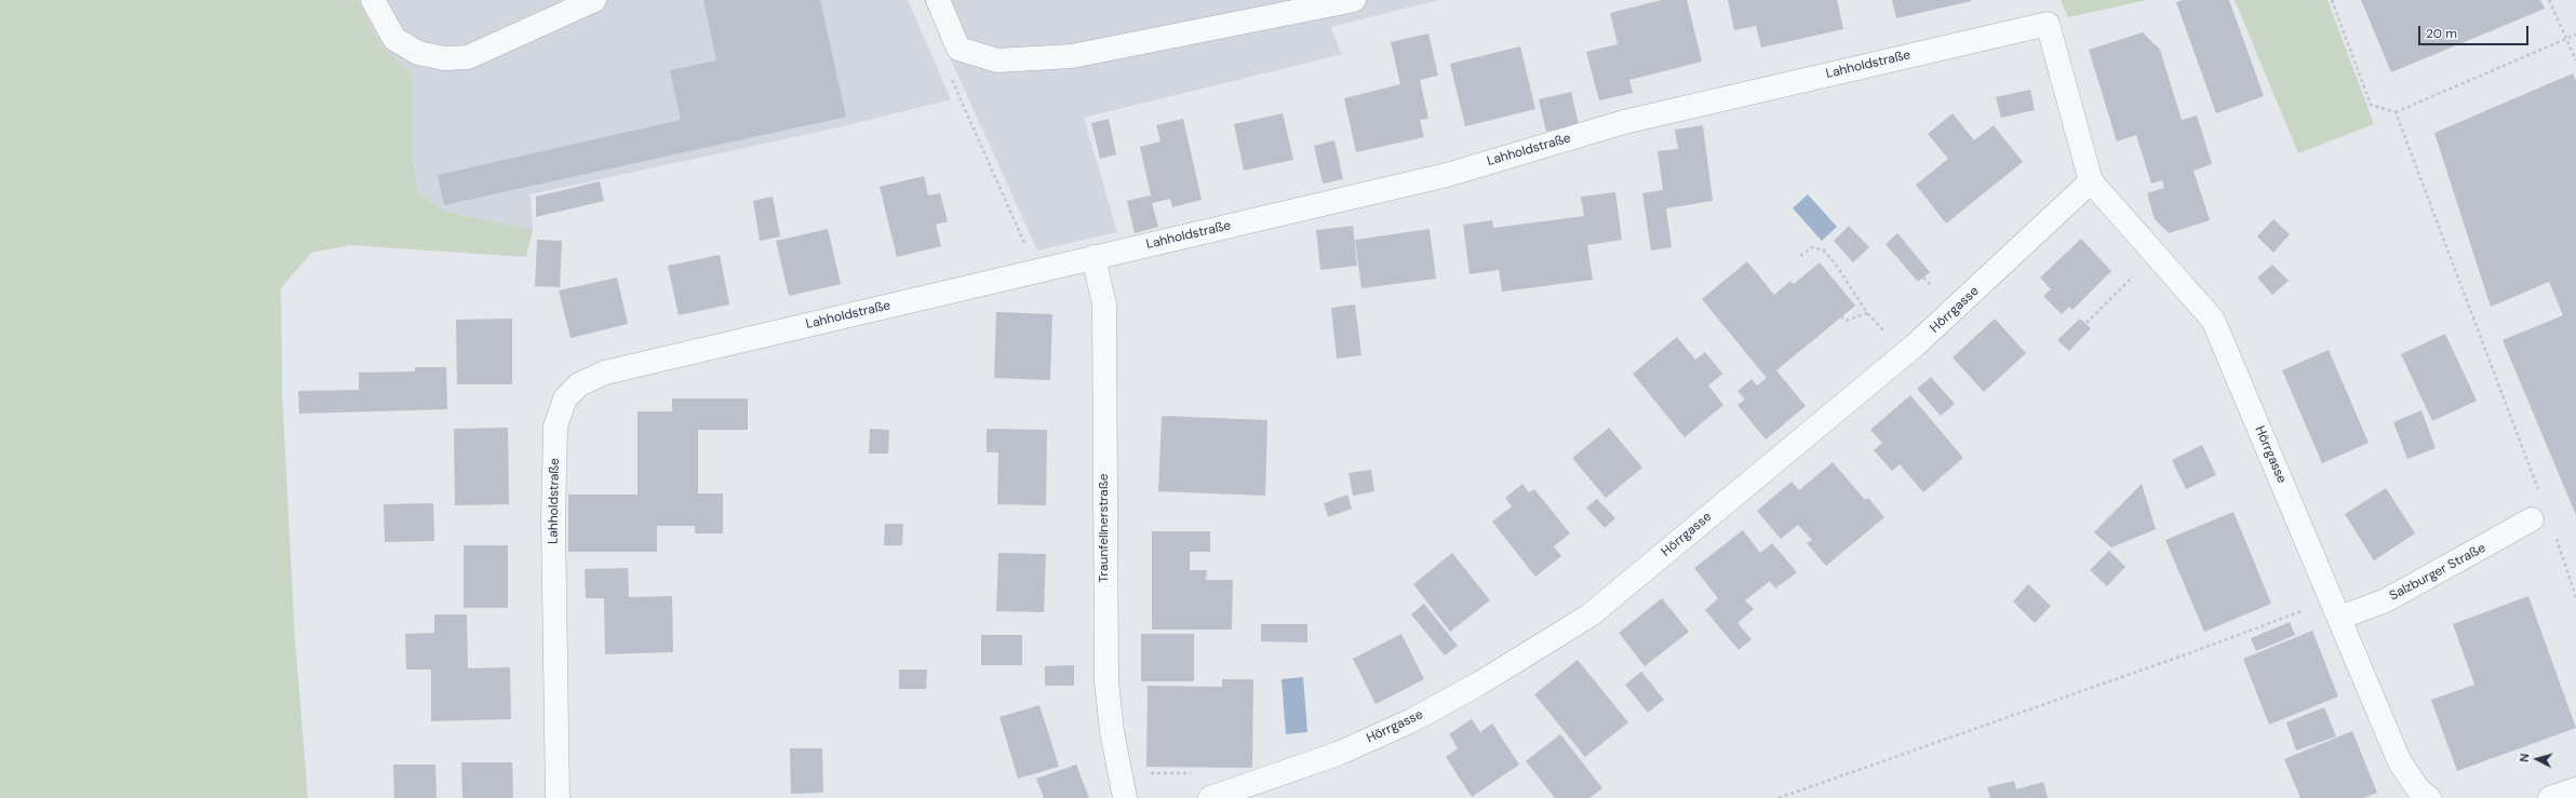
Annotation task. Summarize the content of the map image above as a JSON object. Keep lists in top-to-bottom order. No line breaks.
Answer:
{"streets":{"street":["Lahholdstraße","Hörrgasse","Traunfellnerstraße","Salzburger Straße"]},"crossings":[["Lahholdstraße","Hörrgasse"],["Lahholdstraße","Traunfellnerstraße"],["Hörrgasse","Salzburger Straße"]],"scale_bar":"20 m","north":"left"}
